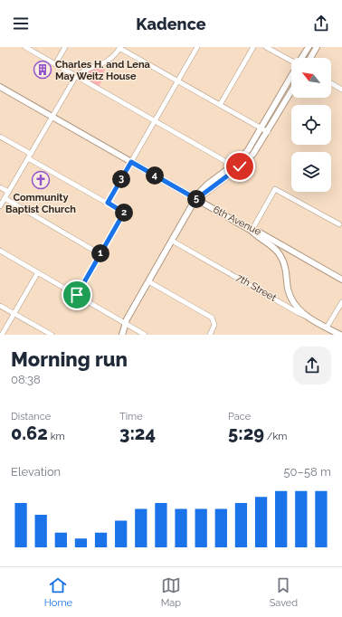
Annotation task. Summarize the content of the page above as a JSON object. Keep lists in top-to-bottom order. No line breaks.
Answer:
{"streets":{"main road":["6th Avenue","7th Street"]},"places":{"building":["Charles H. and Lena May Weitz House"],"church":["Community Baptist Church"]},"north":"top left","page":{"header":"Kadence","pins":["4","3","5","2","1"],"heading":["Morning run","08:38"],"stats":[["Distance","0.62 km"],["Time","3:24"],["Pace","5:29 /km"]],"chart":["Elevation","50–58 m"],"tabs":["Home","Map","Saved"]}}
